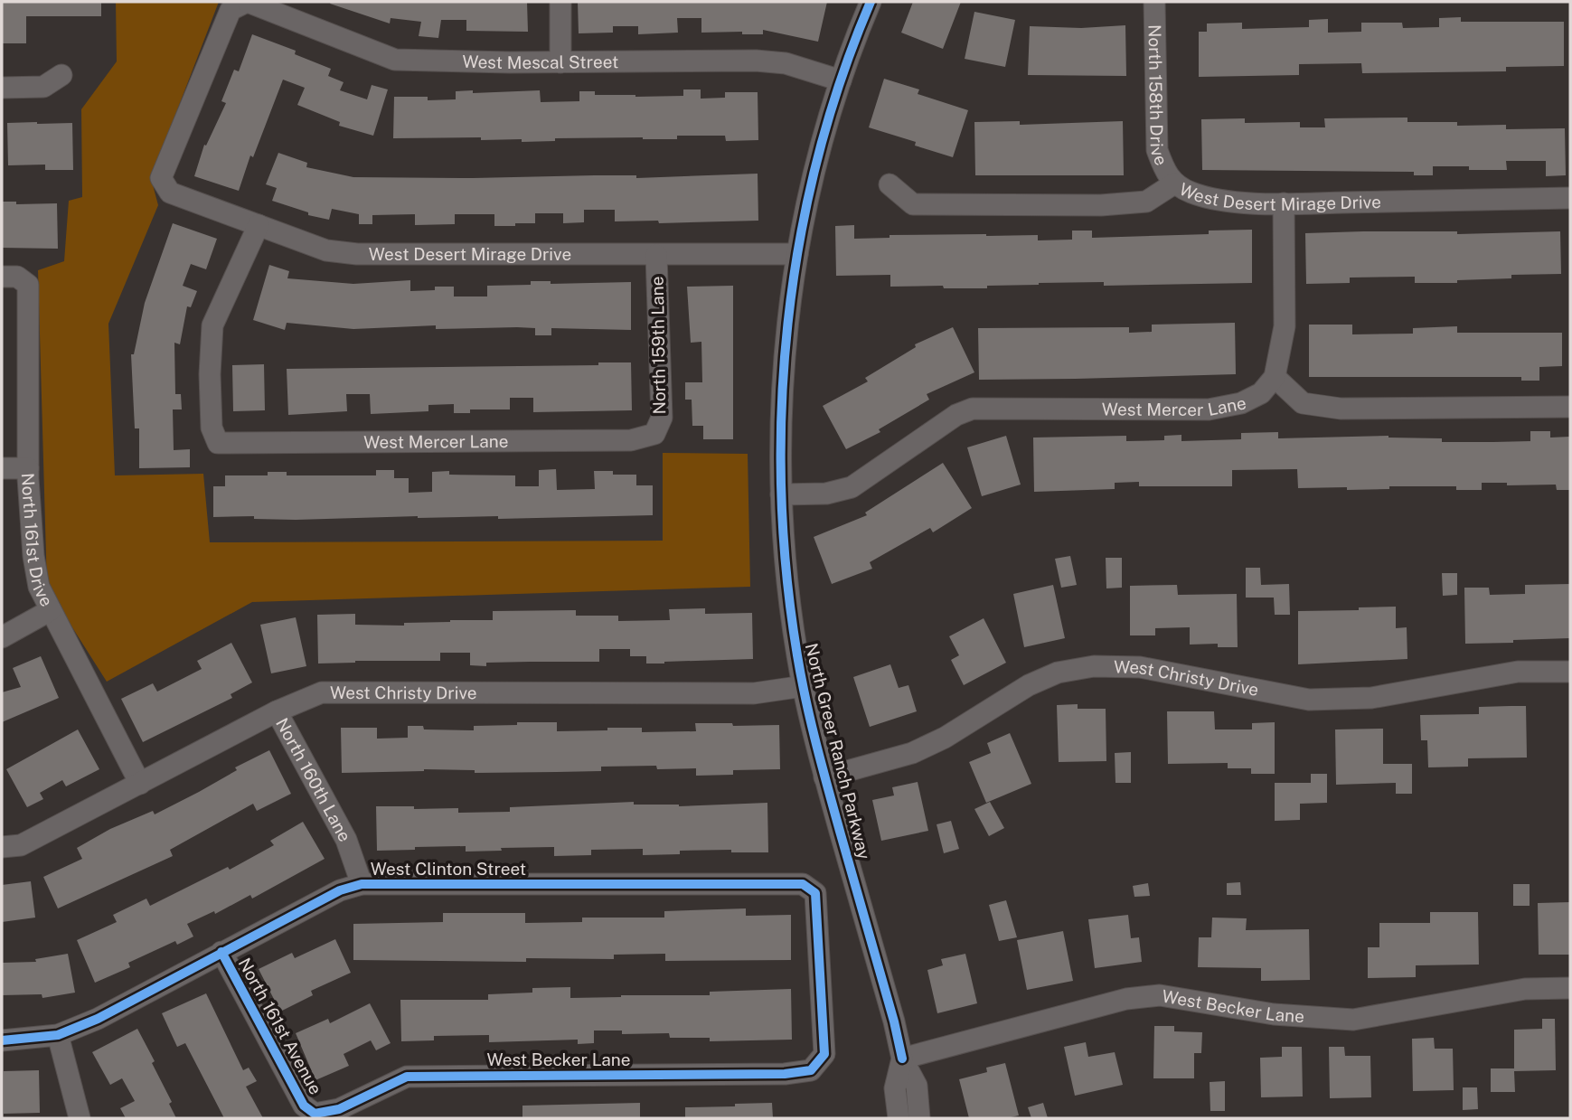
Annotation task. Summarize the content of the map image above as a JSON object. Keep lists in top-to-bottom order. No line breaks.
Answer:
{"streets":{"street":["West Mescal Street","North 158th Drive","West Desert Mirage Drive","North 159th Lane","West Mercer Lane","North 161st Drive","West Christy Drive","North Greer Ranch Parkway","North 160th Lane","West Clinton Street","West Becker Lane","North 161st Avenue"]},"crossings":[["West Mescal Street","West Desert Mirage Drive"],["West Mescal Street","North Greer Ranch Parkway"],["North 158th Drive","West Desert Mirage Drive"],["West Desert Mirage Drive","North 159th Lane"],["West Desert Mirage Drive","West Mercer Lane"],["West Desert Mirage Drive","North Greer Ranch Parkway"],["North 159th Lane","West Mercer Lane"],["West Mercer Lane","North Greer Ranch Parkway"],["North 161st Drive","West Christy Drive"],["West Christy Drive","North Greer Ranch Parkway"],["West Christy Drive","North 160th Lane"],["North Greer Ranch Parkway","West Becker Lane"],["North 160th Lane","West Clinton Street"],["West Clinton Street","West Becker Lane"],["West Clinton Street","North 161st Avenue"],["West Becker Lane","North 161st Avenue"]]}
